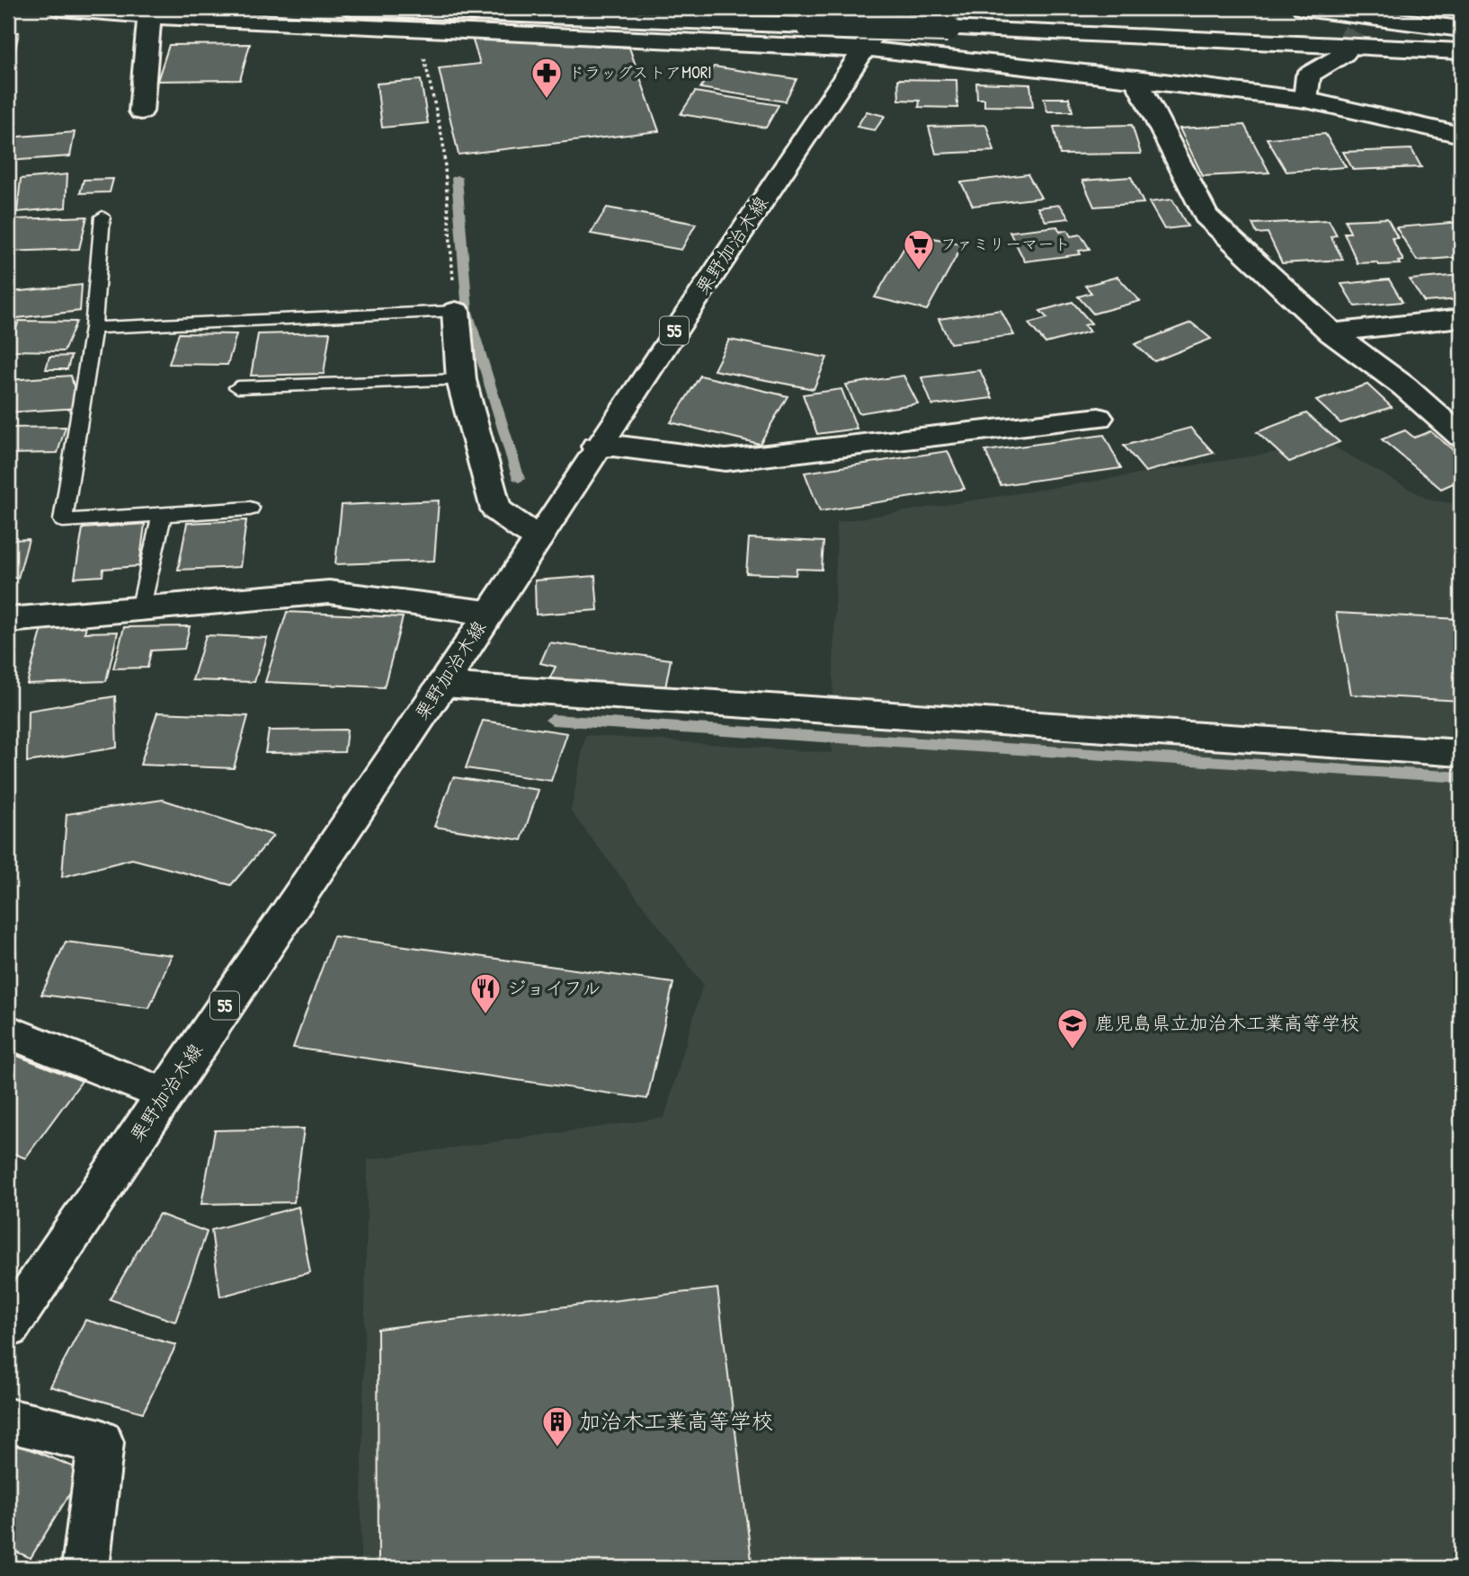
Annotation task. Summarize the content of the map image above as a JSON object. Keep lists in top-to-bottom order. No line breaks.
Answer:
{"streets":{"main road":["栗野加治木線","55"]},"places":{"pharmacy":["ドラッグストアMORI"],"supermarket":["ファミリーマート"],"restaurant":["ジョイフル"],"school or university":["鹿児島県立加治木工業高等学校"],"building":["加治木工業高等学校"]}}
